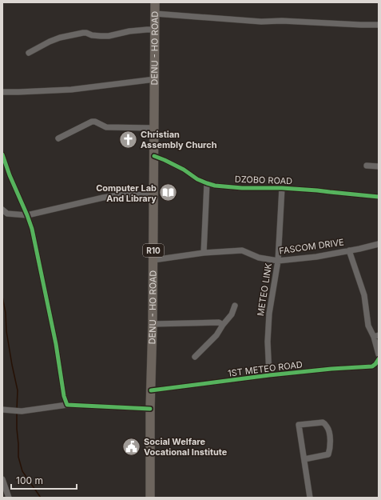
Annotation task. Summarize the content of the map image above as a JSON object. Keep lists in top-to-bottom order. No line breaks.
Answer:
{"streets":{"main road":["DENU - HO ROAD","R10"],"street":["DZOBO ROAD","FASCOM DRIVE","METEO LINK","1ST METEO ROAD"]},"crossings":[["DENU - HO ROAD","DZOBO ROAD"],["DENU - HO ROAD","FASCOM DRIVE"],["DENU - HO ROAD","1ST METEO ROAD"],["DZOBO ROAD","METEO LINK"],["FASCOM DRIVE","METEO LINK"],["METEO LINK","1ST METEO ROAD"]],"places":{"church":["Christian Assembly Church"],"library":["Computer Lab And Library"],"public building":["Social Welfare Vocational Institute"]},"scale_bar":"100 m"}
